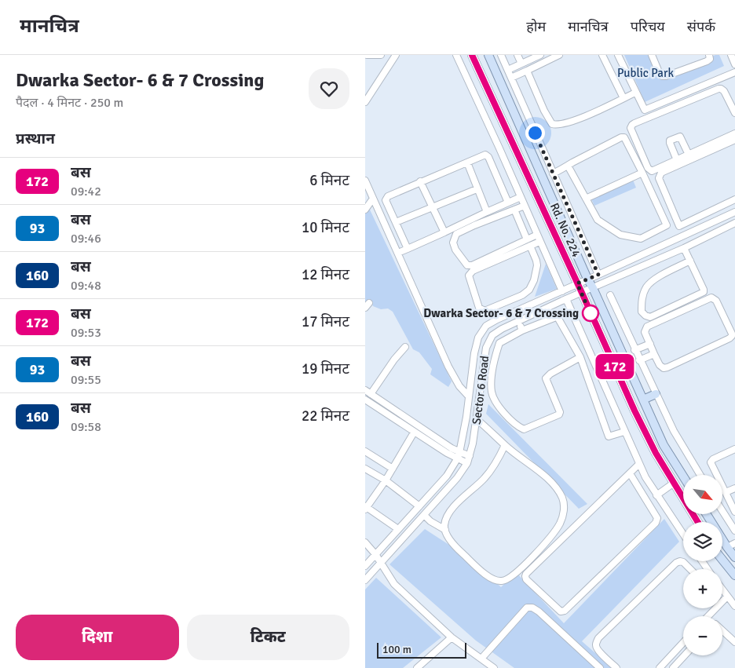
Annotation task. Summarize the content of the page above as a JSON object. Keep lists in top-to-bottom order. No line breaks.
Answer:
{"streets":{"main road":["Rd. No. 224"],"street":["Sector 6 Road"]},"crossings":[["Rd. No. 224","Sector 6 Road"]],"parks":["Public Park"],"places":["Dwarka Sector- 6 & 7 Crossing"],"lines":["bus line 172"],"scale_bar":"100 m","north":"bottom right","page":{"header":"मानचित्र","nav":["होम","मानचित्र","परिचय","संपर्क"],"heading":[["Dwarka Sector- 6 & 7 Crossing","पैदल · 4 मिनट · 250 m"],"प्रस्थान"],"on_map":"172","list":[{"mark":"172","name":"बस","note":"09:42","value":"6 मिनट"},{"mark":"93","name":"बस","note":"09:46","value":"10 मिनट"},{"mark":"160","name":"बस","note":"09:48","value":"12 मिनट"},{"mark":"172","name":"बस","note":"09:53","value":"17 मिनट"},{"mark":"93","name":"बस","note":"09:55","value":"19 मिनट"},{"mark":"160","name":"बस","note":"09:58","value":"22 मिनट"}],"map_buttons":["+","−"],"buttons":["दिशा","टिकट"],"scale":"100 m"}}
